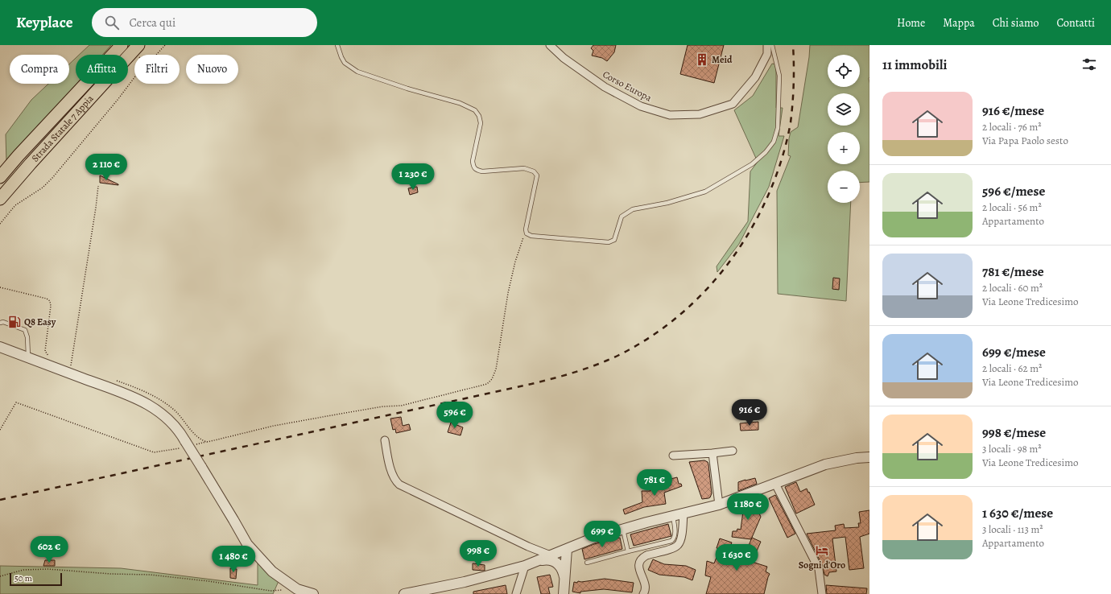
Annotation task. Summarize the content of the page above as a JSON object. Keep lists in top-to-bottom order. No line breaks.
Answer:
{"streets":{"highway":["Strada Statale 7 Appia"],"street":["Corso Europa"]},"places":{"building":["Meid"],"fuel station":["Q8 Easy"],"hotel":["Sogni d'Oro"]},"scale_bar":"50 m","page":{"header":"Keyplace","search":"Cerca qui","nav":["Home","Mappa","Chi siamo","Contatti"],"heading":"11 immobili","map_buttons":["+","−"],"chip":["Compra","Affitta","Filtri","Nuovo"],"list":[{"name":"916 €/mese","note":"2 locali · 76 m² · Via Papa Paolo sesto"},{"name":"596 €/mese","note":"2 locali · 56 m² · Appartamento"},{"name":"781 €/mese","note":"2 locali · 60 m² · Via Leone Tredicesimo"},{"name":"699 €/mese","note":"2 locali · 62 m² · Via Leone Tredicesimo"},{"name":"998 €/mese","note":"3 locali · 98 m² · Via Leone Tredicesimo"},{"name":"1 630 €/mese","note":"3 locali · 113 m² · Appartamento"}],"price":["2 110 €","1 230 €","916 €","596 €","781 €","1 180 €","699 €","602 €","998 €","1 630 €","1 480 €"],"scale":"50 m"}}
